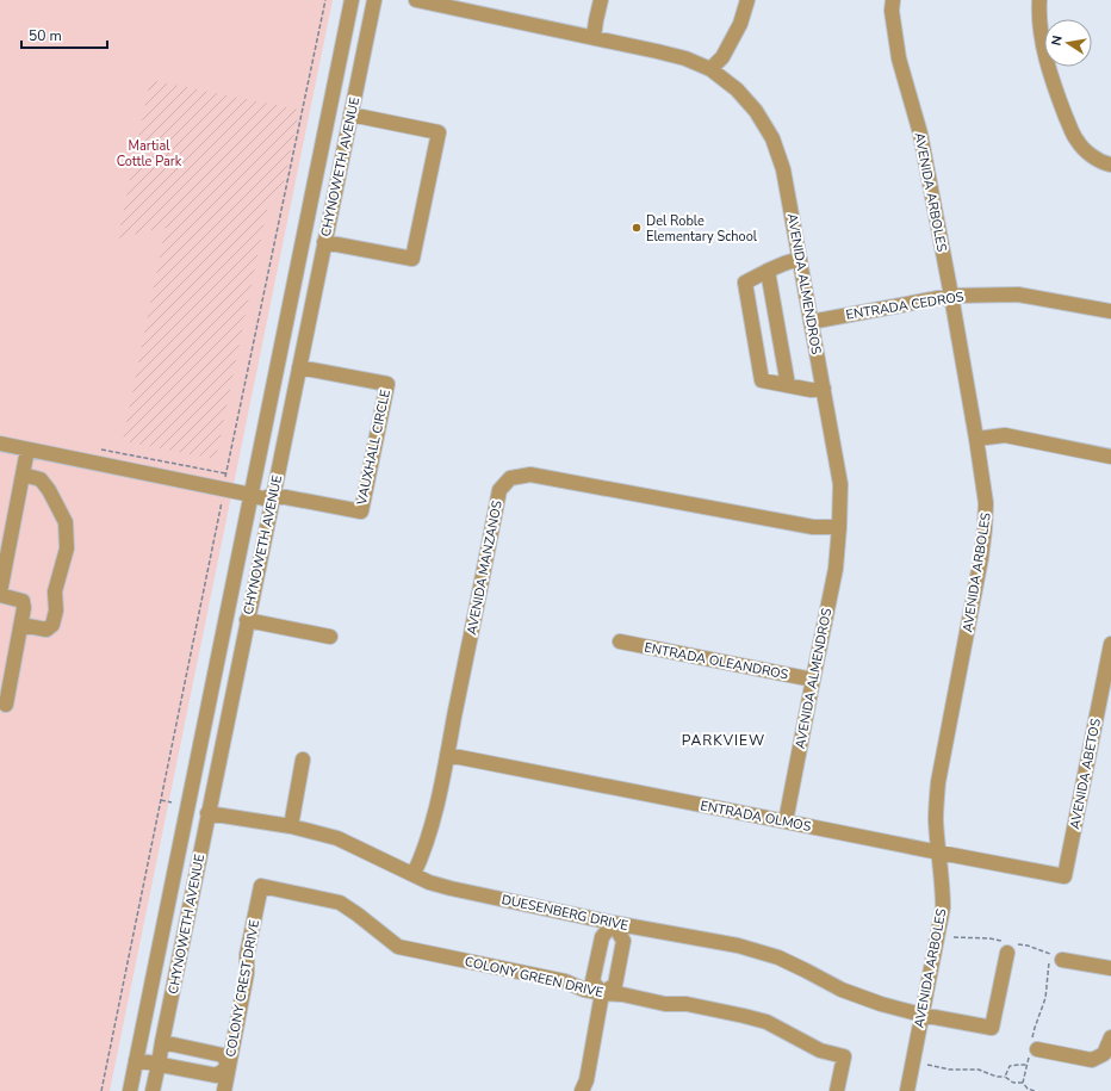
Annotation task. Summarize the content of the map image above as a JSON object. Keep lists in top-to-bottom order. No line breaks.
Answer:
{"streets":{"street":["CHYNOWETH AVENUE","AVENIDA ARBOLES","AVENIDA ALMENDROS","ENTRADA CEDROS","VAUXHALL CIRCLE","AVENIDA MANZANOS","ENTRADA OLEANDROS","AVENIDA ABETOS","ENTRADA OLMOS","DUESENBERG DRIVE","COLONY GREEN DRIVE","COLONY CREST DRIVE"]},"crossings":[["CHYNOWETH AVENUE","VAUXHALL CIRCLE"],["CHYNOWETH AVENUE","DUESENBERG DRIVE"],["AVENIDA ARBOLES","ENTRADA CEDROS"],["AVENIDA ARBOLES","ENTRADA OLMOS"],["AVENIDA ARBOLES","DUESENBERG DRIVE"],["AVENIDA ALMENDROS","ENTRADA CEDROS"],["AVENIDA ALMENDROS","AVENIDA MANZANOS"],["AVENIDA ALMENDROS","ENTRADA OLEANDROS"],["AVENIDA ALMENDROS","ENTRADA OLMOS"],["AVENIDA MANZANOS","ENTRADA OLMOS"],["AVENIDA MANZANOS","DUESENBERG DRIVE"],["AVENIDA ABETOS","ENTRADA OLMOS"],["COLONY GREEN DRIVE","COLONY CREST DRIVE"]],"districts":["PARKVIEW"],"parks":["Martial Cottle Park"],"places":["Del Roble Elementary School"],"scale_bar":"50 m","north":"left"}
